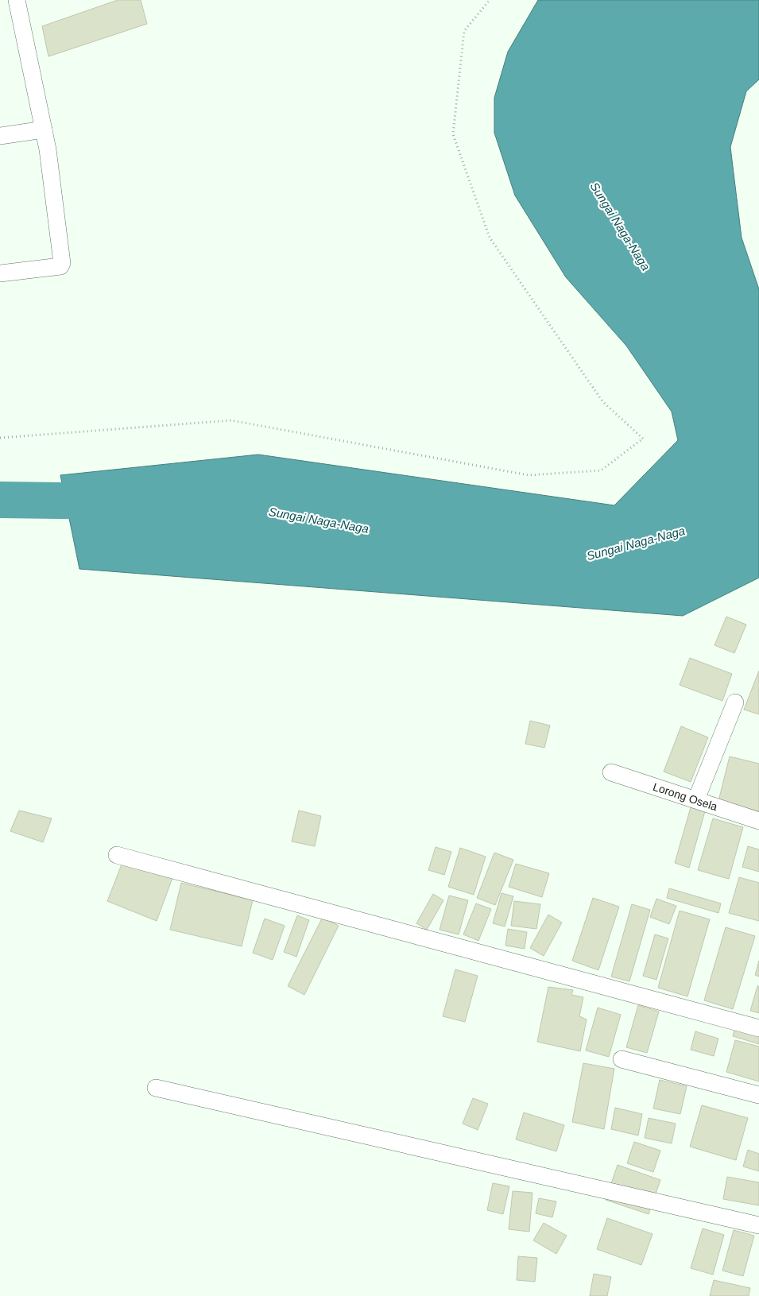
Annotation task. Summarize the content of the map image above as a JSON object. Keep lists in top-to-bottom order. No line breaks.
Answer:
{"streets":{"street":["Lorong Osela"]},"water":["Sungai Naga-Naga"]}
